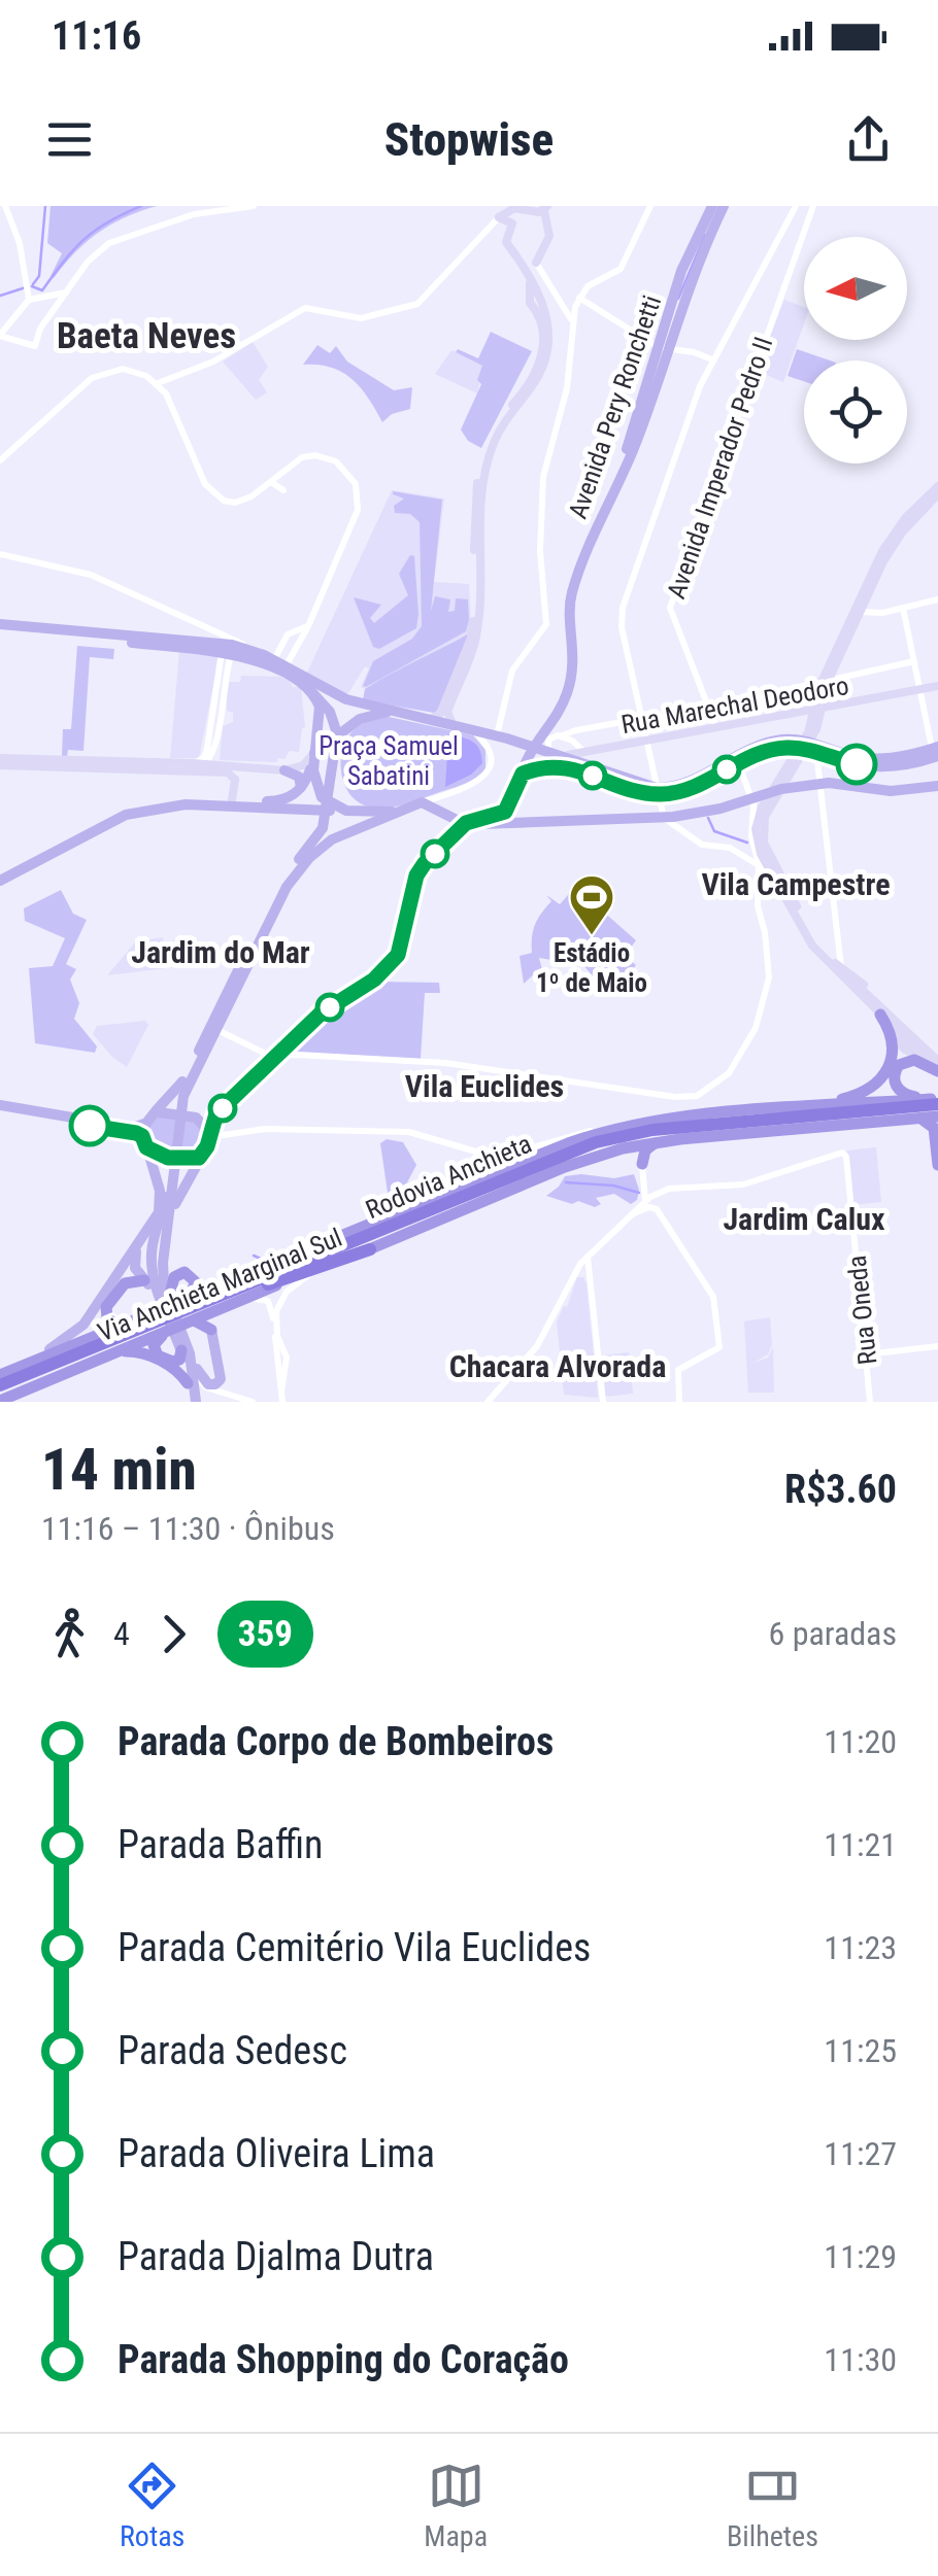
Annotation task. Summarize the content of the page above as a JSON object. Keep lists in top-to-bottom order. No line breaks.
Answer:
{"streets":{"highway":["Rodovia Anchieta","Via Anchieta Marginal Sul"],"main road":["Avenida Pery Ronchetti","Rua Marechal Deodoro"],"street":["Avenida Imperador Pedro II","Rua Oneda"]},"crossings":[["Avenida Pery Ronchetti","Rua Marechal Deodoro"],["Avenida Imperador Pedro II","Rua Marechal Deodoro"],["Rodovia Anchieta","Via Anchieta Marginal Sul"]],"districts":["Baeta Neves","Vila Campestre","Jardim do Mar","Vila Euclides","Jardim Calux","Chacara Alvorada"],"parks":["Praça Samuel Sabatini"],"places":{"sports":["Estádio 1º de Maio"]},"lines":["bus line 359"],"north":"left","page":{"status":"11:16","header":"Stopwise","heading":["14 min","11:16 – 11:30 · Ônibus","R$3.60"],"legs":["4","359","6 paradas"],"list":[{"name":"Parada Corpo de Bombeiros","value":"11:20"},{"name":"Parada Baffin","value":"11:21"},{"name":"Parada Cemitério Vila Euclides","value":"11:23"},{"name":"Parada Sedesc","value":"11:25"},{"name":"Parada Oliveira Lima","value":"11:27"},{"name":"Parada Djalma Dutra","value":"11:29"},{"name":"Parada Shopping do Coração","value":"11:30"}],"tabs":["Rotas","Mapa","Bilhetes"]}}
